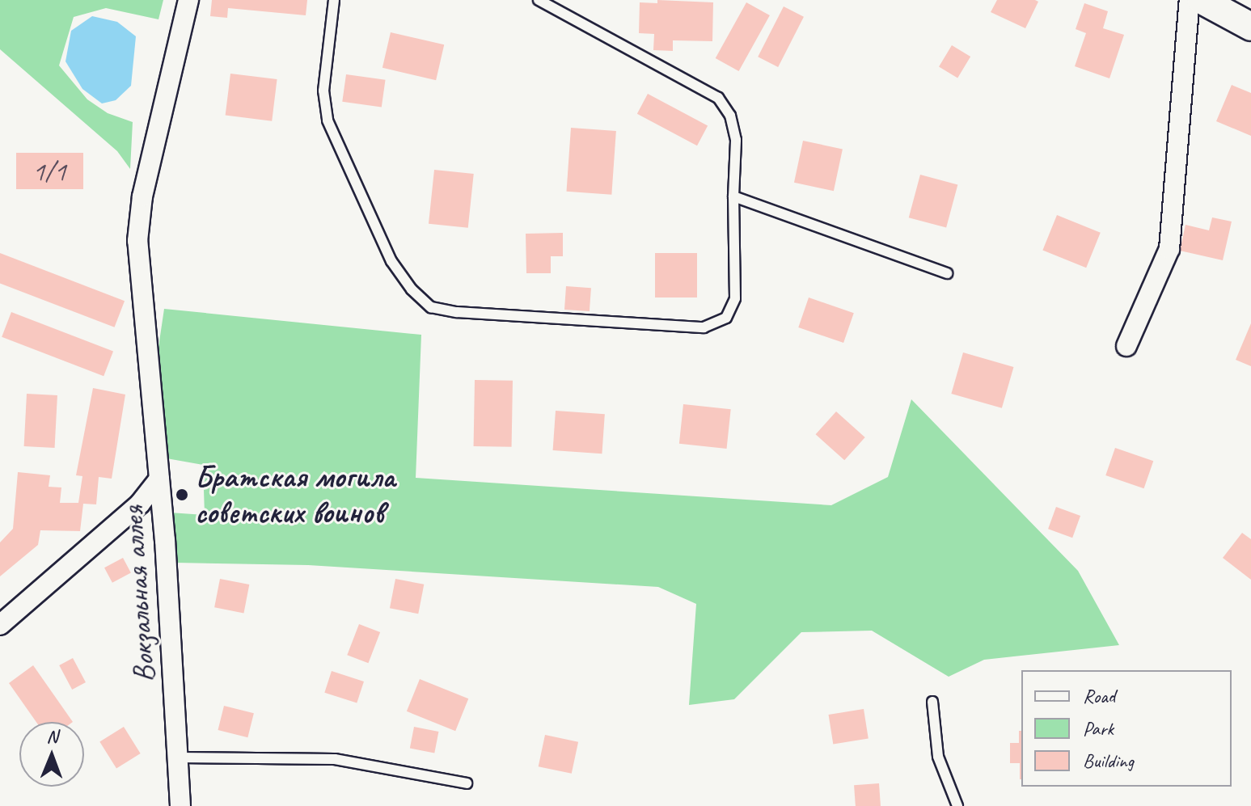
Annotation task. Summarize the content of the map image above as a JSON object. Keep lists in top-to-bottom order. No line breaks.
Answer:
{"streets":{"street":["Вокзальная аллея"]},"places":["Братская могила советских воинов"],"house_numbers":["1/1"],"legend":["Road","Park","Building"],"north":"top"}
